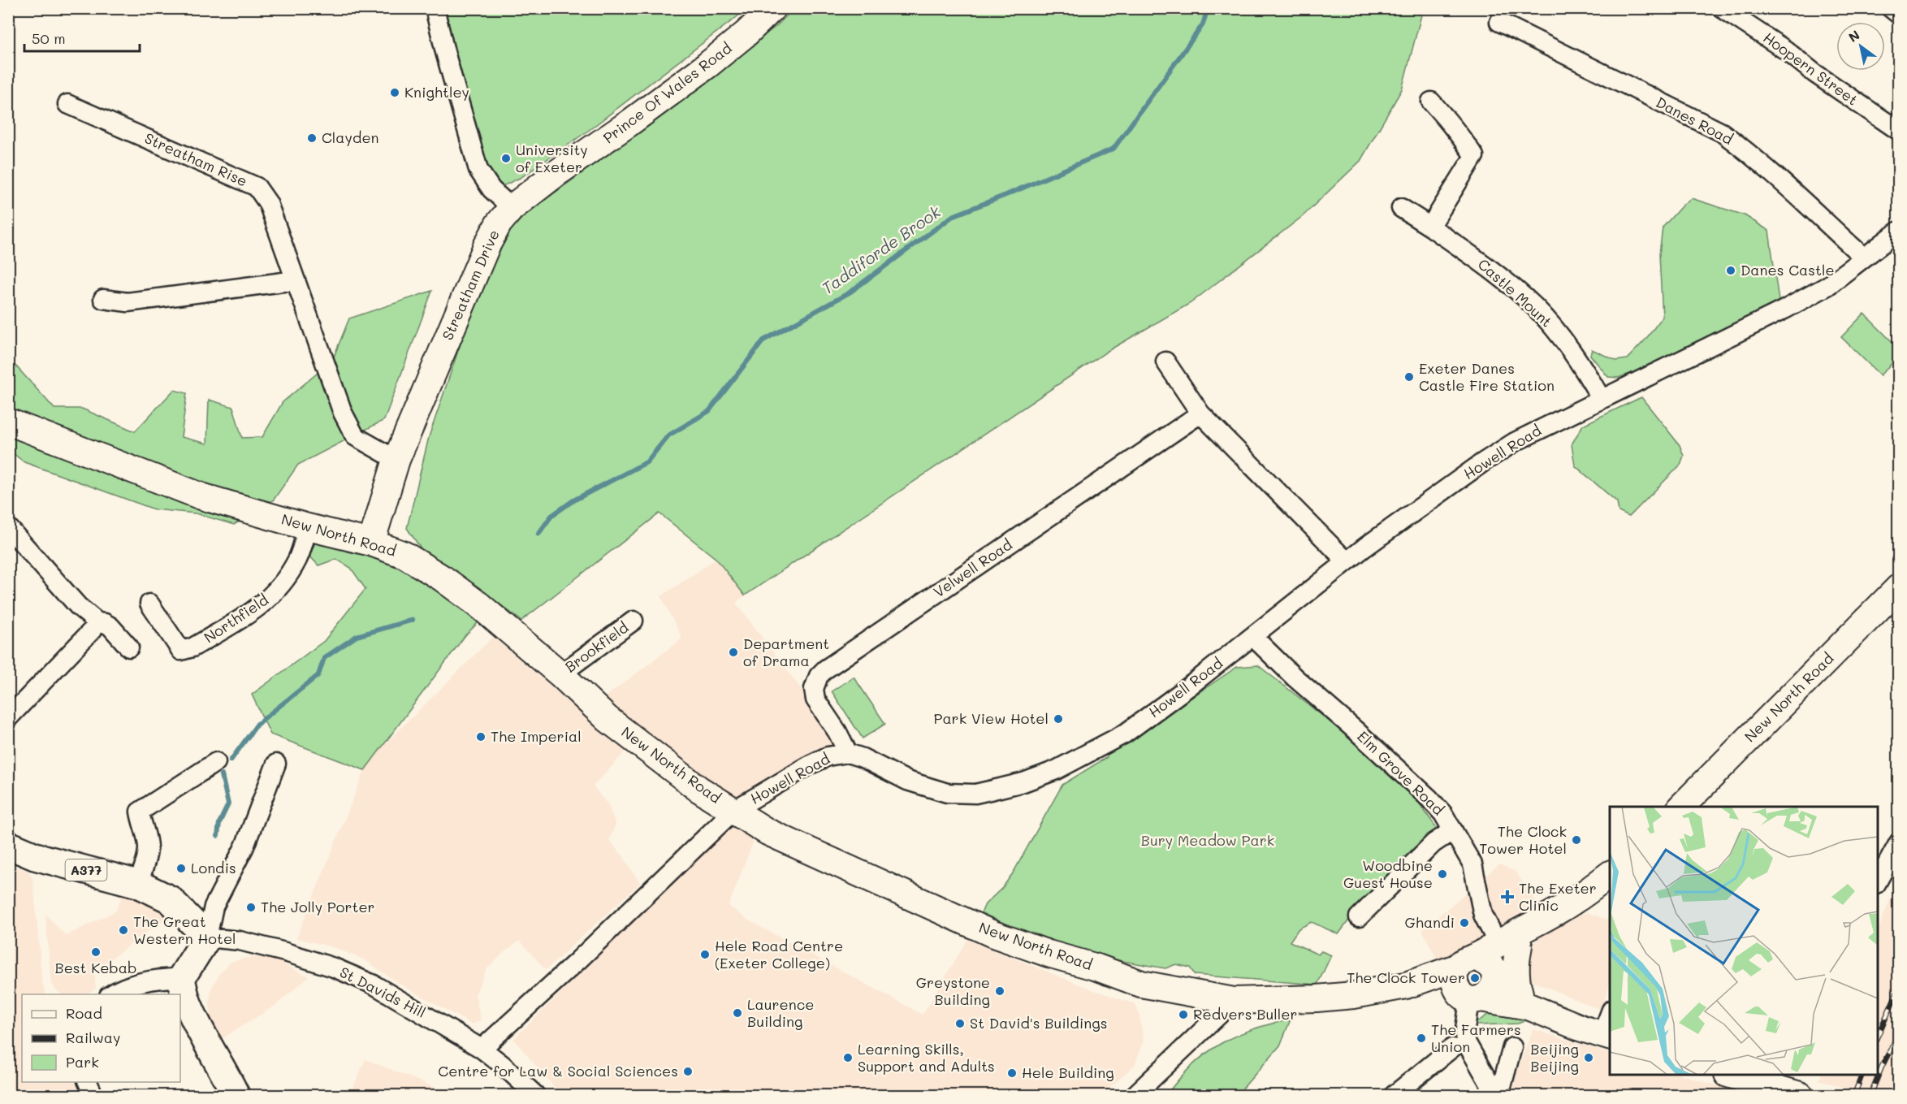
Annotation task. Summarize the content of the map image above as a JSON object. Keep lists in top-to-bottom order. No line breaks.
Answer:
{"streets":{"highway":["A377"],"main road":["Prince Of Wales Road","Streatham Drive","New North Road"],"street":["Hoopern Street","Danes Road","Streatham Rise","Castle Mount","Howell Road","Velwell Road","Northfield","Brookfield","Elm Grove Road","St Davids Hill"]},"crossings":[["Prince Of Wales Road","Streatham Drive"],["Danes Road","Howell Road"],["Streatham Rise","Streatham Drive"],["Streatham Drive","New North Road"],["Castle Mount","Howell Road"],["Howell Road","New North Road"],["Howell Road","Velwell Road"],["Howell Road","Elm Grove Road"],["Howell Road","St Davids Hill"],["New North Road","Northfield"],["New North Road","Brookfield"],["New North Road","Elm Grove Road"],["A377","St Davids Hill"]],"water":["Taddiforde Brook"],"parks":["Bury Meadow Park"],"places":{"other":["Knightley","Clayden","University of Exeter","Danes Castle","Exeter Danes Castle Fire Station","Department of Drama","Park View Hotel","The Imperial","The Clock Tower Hotel","Londis","Woodbine Guest House","The Jolly Porter","Ghandi","The Great Western Hotel","Best Kebab","Hele Road Centre (Exeter College)","The Clock Tower","Greystone Building","Laurence Building","Redvers Buller","St David's Buildings","The Farmers Union","Learning Skills, Support and Adults","Beijing Beijing","Centre for Law & Social Sciences","Hele Building"],"health":["The Exeter Clinic"]},"legend":["Road","Railway","Park"],"scale_bar":"50 m","north":"top left"}
